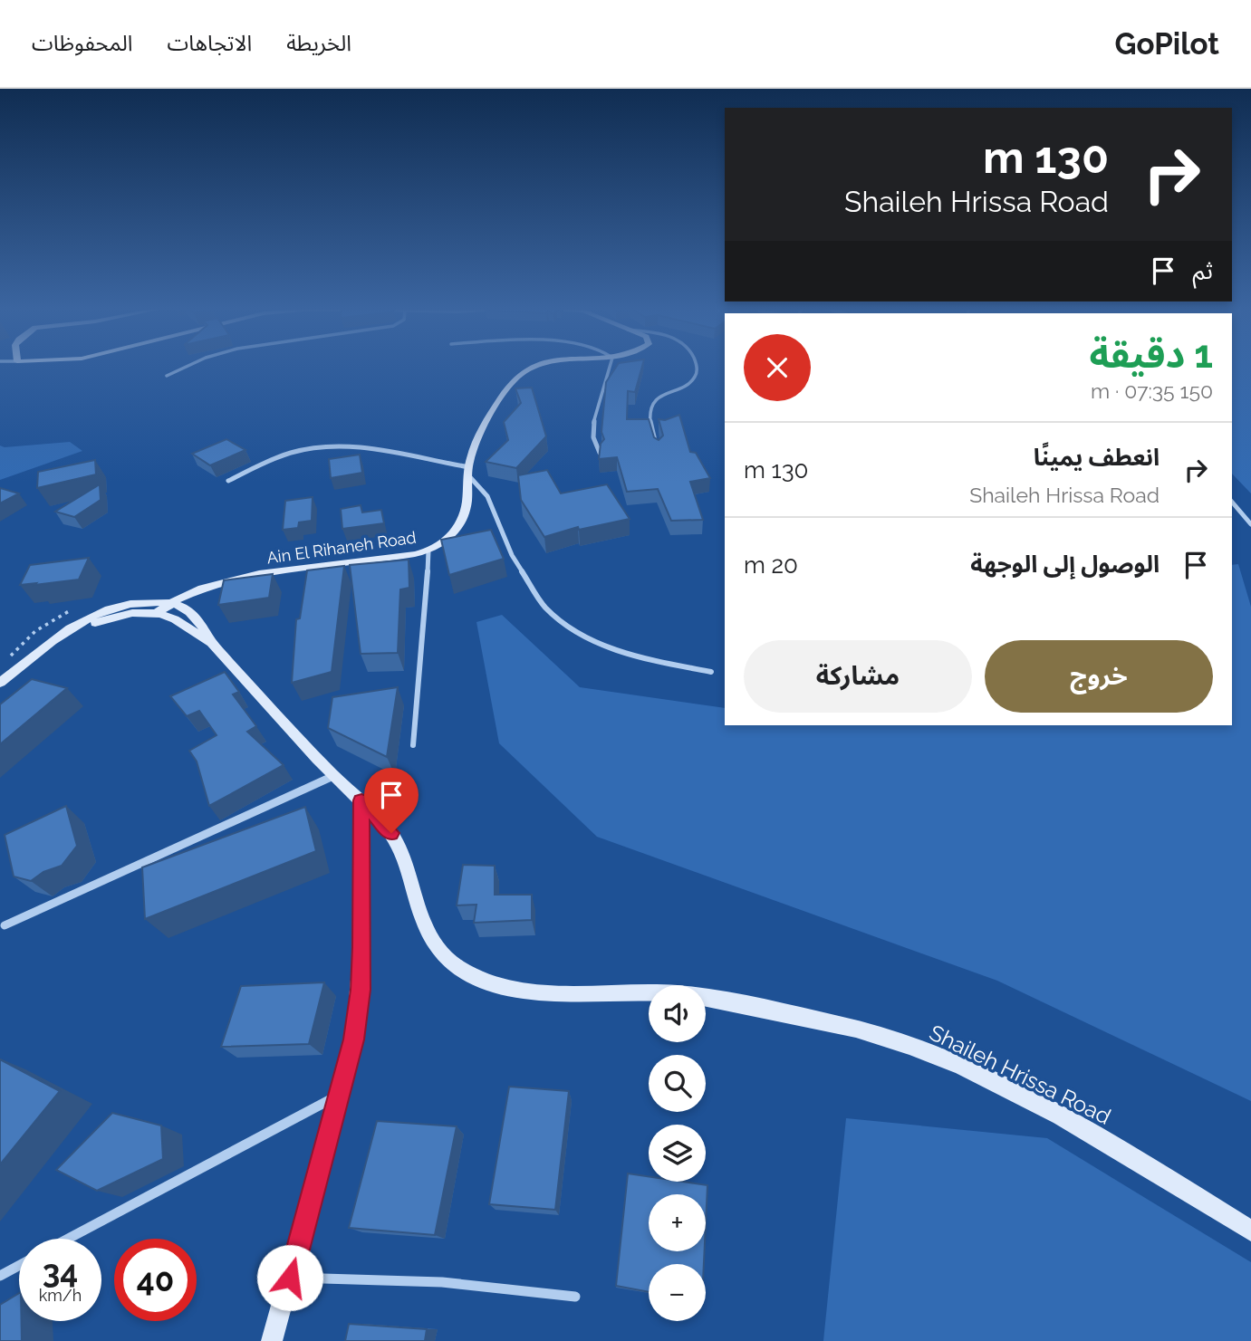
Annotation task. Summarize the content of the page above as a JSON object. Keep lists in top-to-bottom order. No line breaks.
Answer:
{"streets":{"street":["Ain El Rihaneh Road","Shaileh Hrissa Road"]},"page":{"header":"GoPilot","nav":["الخريطة","الاتجاهات","المحفوظات"],"turn":["130 m","Shaileh Hrissa Road"],"then":"ثم","heading":["1 دقيقة","150 m · 07:35"],"list":[{"name":"انعطف يمينًا","note":"Shaileh Hrissa Road","value":"130 m"},{"name":"الوصول إلى الوجهة","value":"20 m"}],"buttons":["خروج","مشاركة"],"map_buttons":["+","−"],"speed":"34 km/h","limit":"40"}}
